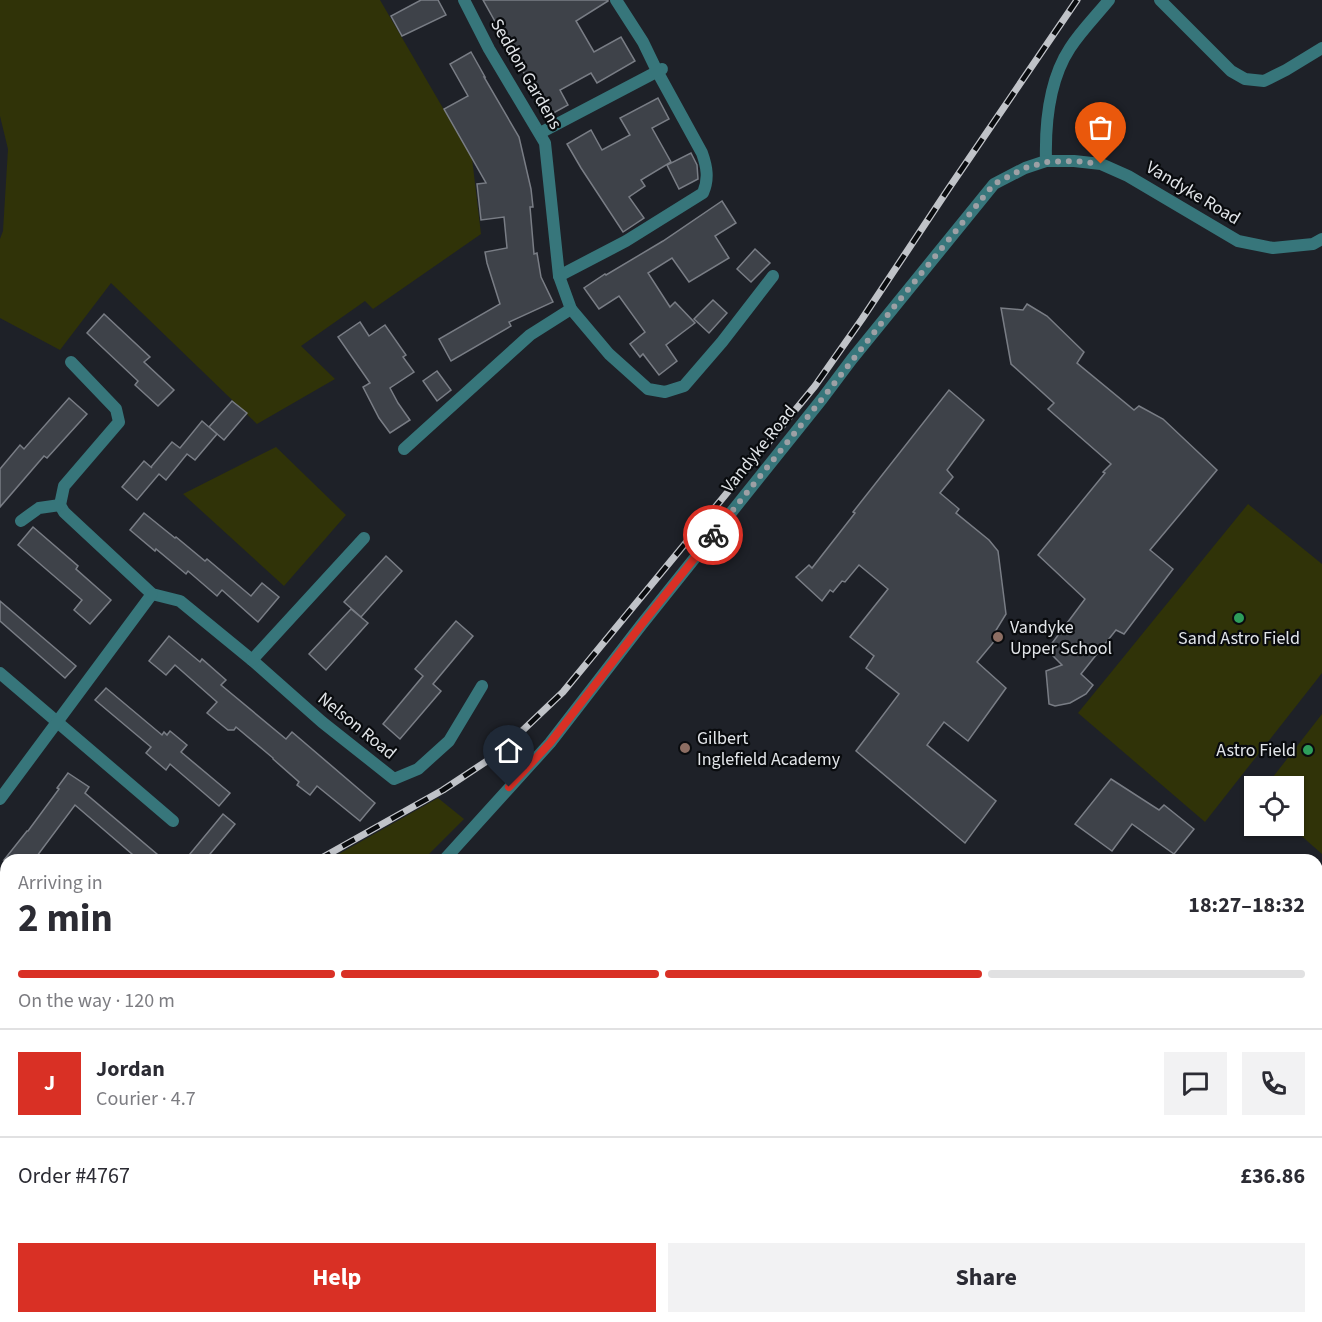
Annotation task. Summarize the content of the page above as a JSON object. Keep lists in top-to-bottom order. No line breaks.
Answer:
{"streets":{"street":["Seddon Gardens","Vandyke Road","Nelson Road"]},"places":["Sand Astro Field","Vandyke Upper School","Gilbert Inglefield Academy","Astro Field"],"page":{"heading":["2 min","Arriving in","18:27–18:32"],"panel":["Jordan","Courier · 4.7","Order #4767","£36.86"],"bar":"On the way · 120 m","round":"J","buttons":["Help","Share"]}}
